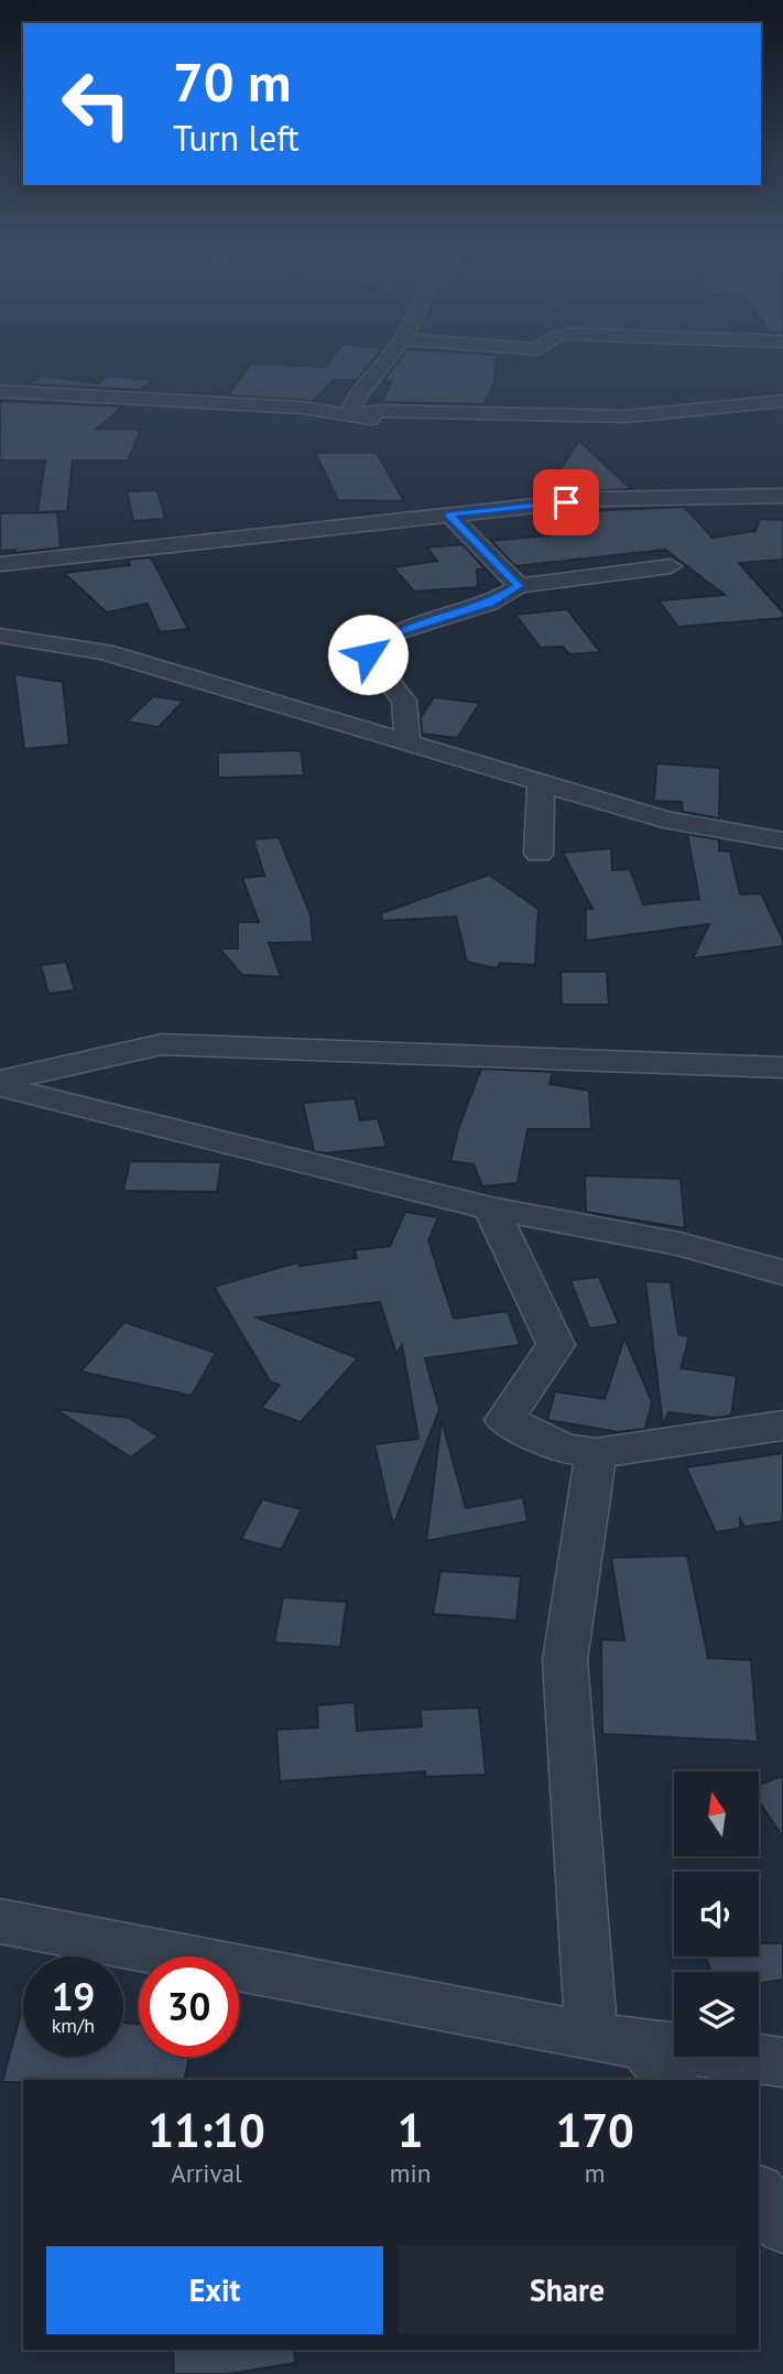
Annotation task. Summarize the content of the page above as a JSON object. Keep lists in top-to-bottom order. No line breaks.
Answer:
{"north":"top","page":{"turn":["70 m","Turn left"],"speed":"19 km/h","limit":"30","eta":["11:10","Arrival","1","min","170","m"],"buttons":["Exit","Share"]}}
